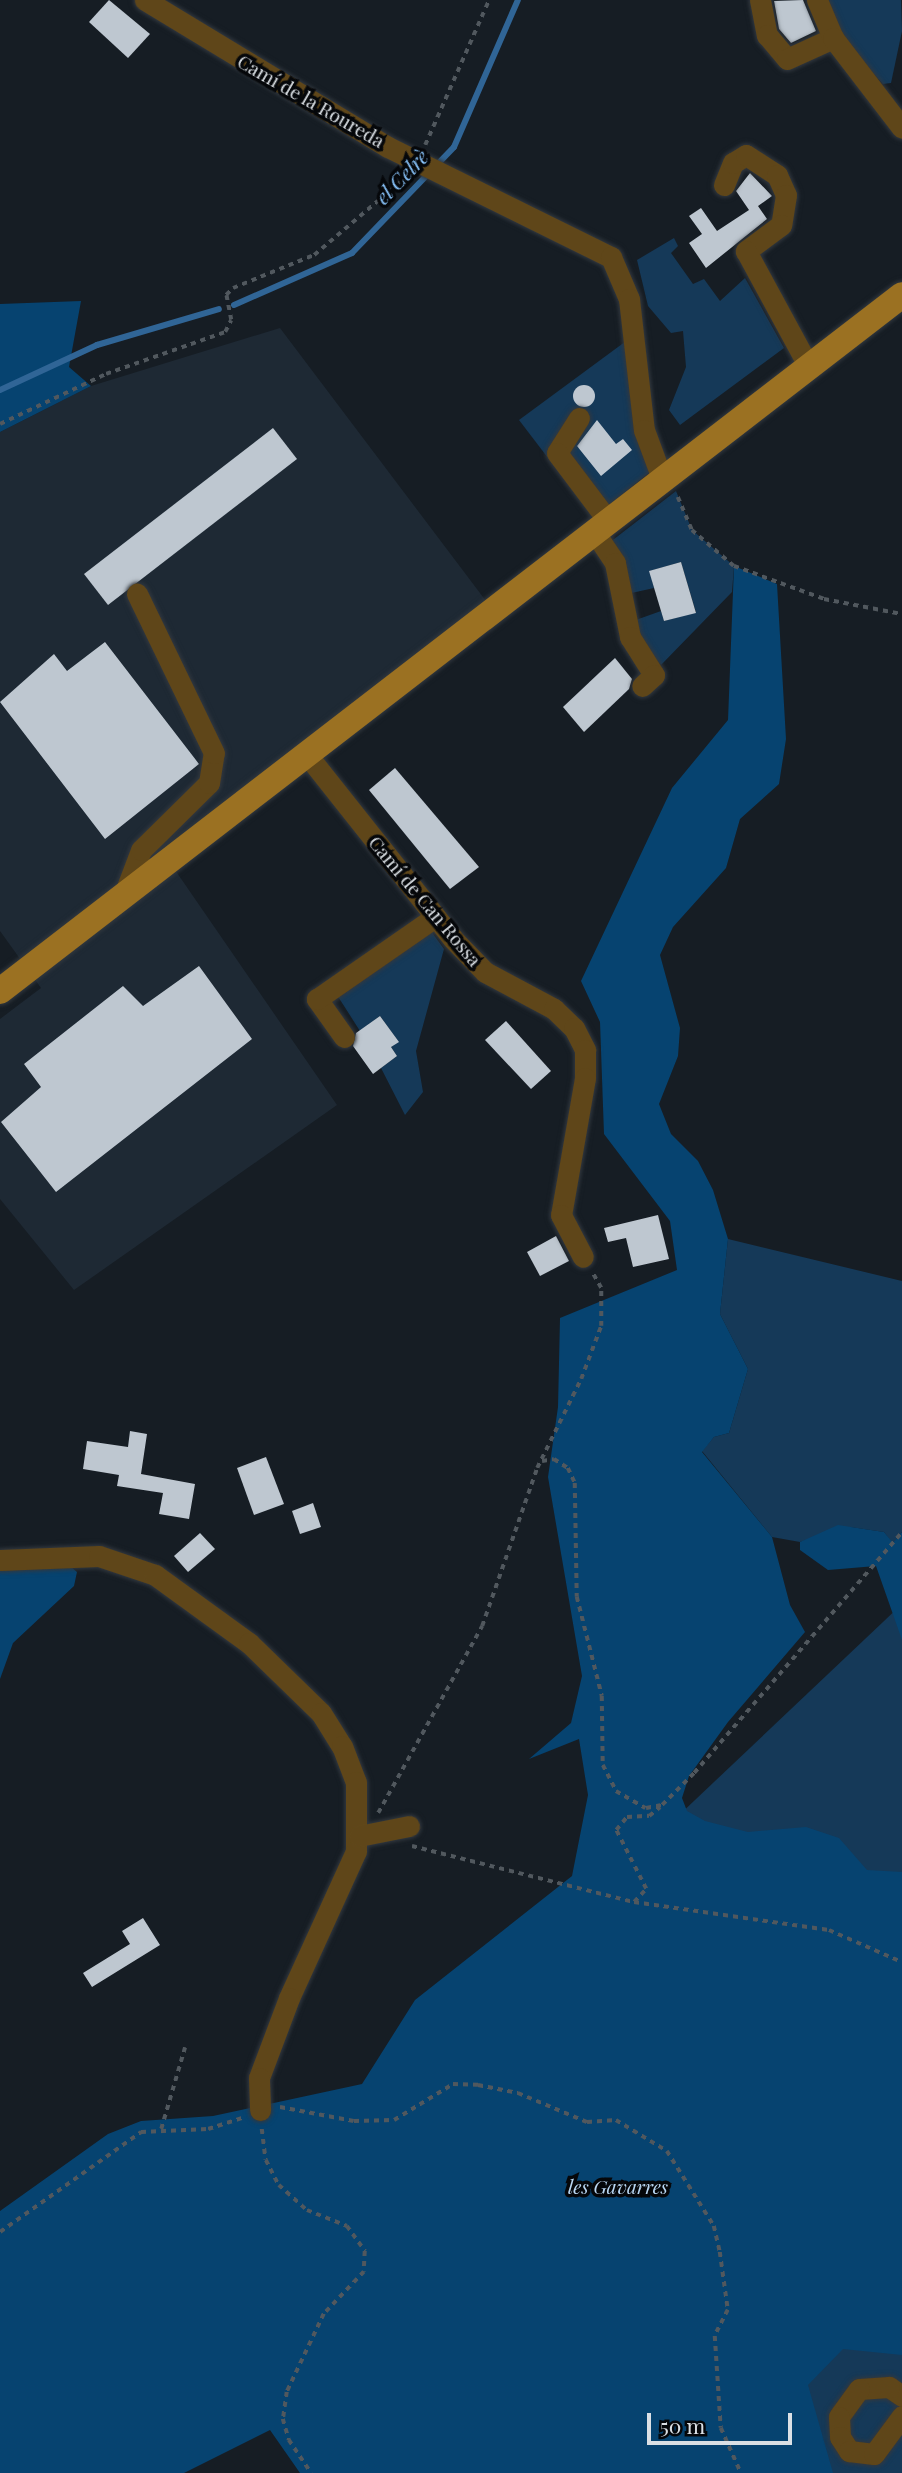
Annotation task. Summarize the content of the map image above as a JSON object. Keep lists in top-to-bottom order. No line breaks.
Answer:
{"streets":{"street":["Camí de la Roureda","Camí de Can Rossa"]},"water":["el Celrè"],"parks":["les Gavarres"],"scale_bar":"50 m"}
